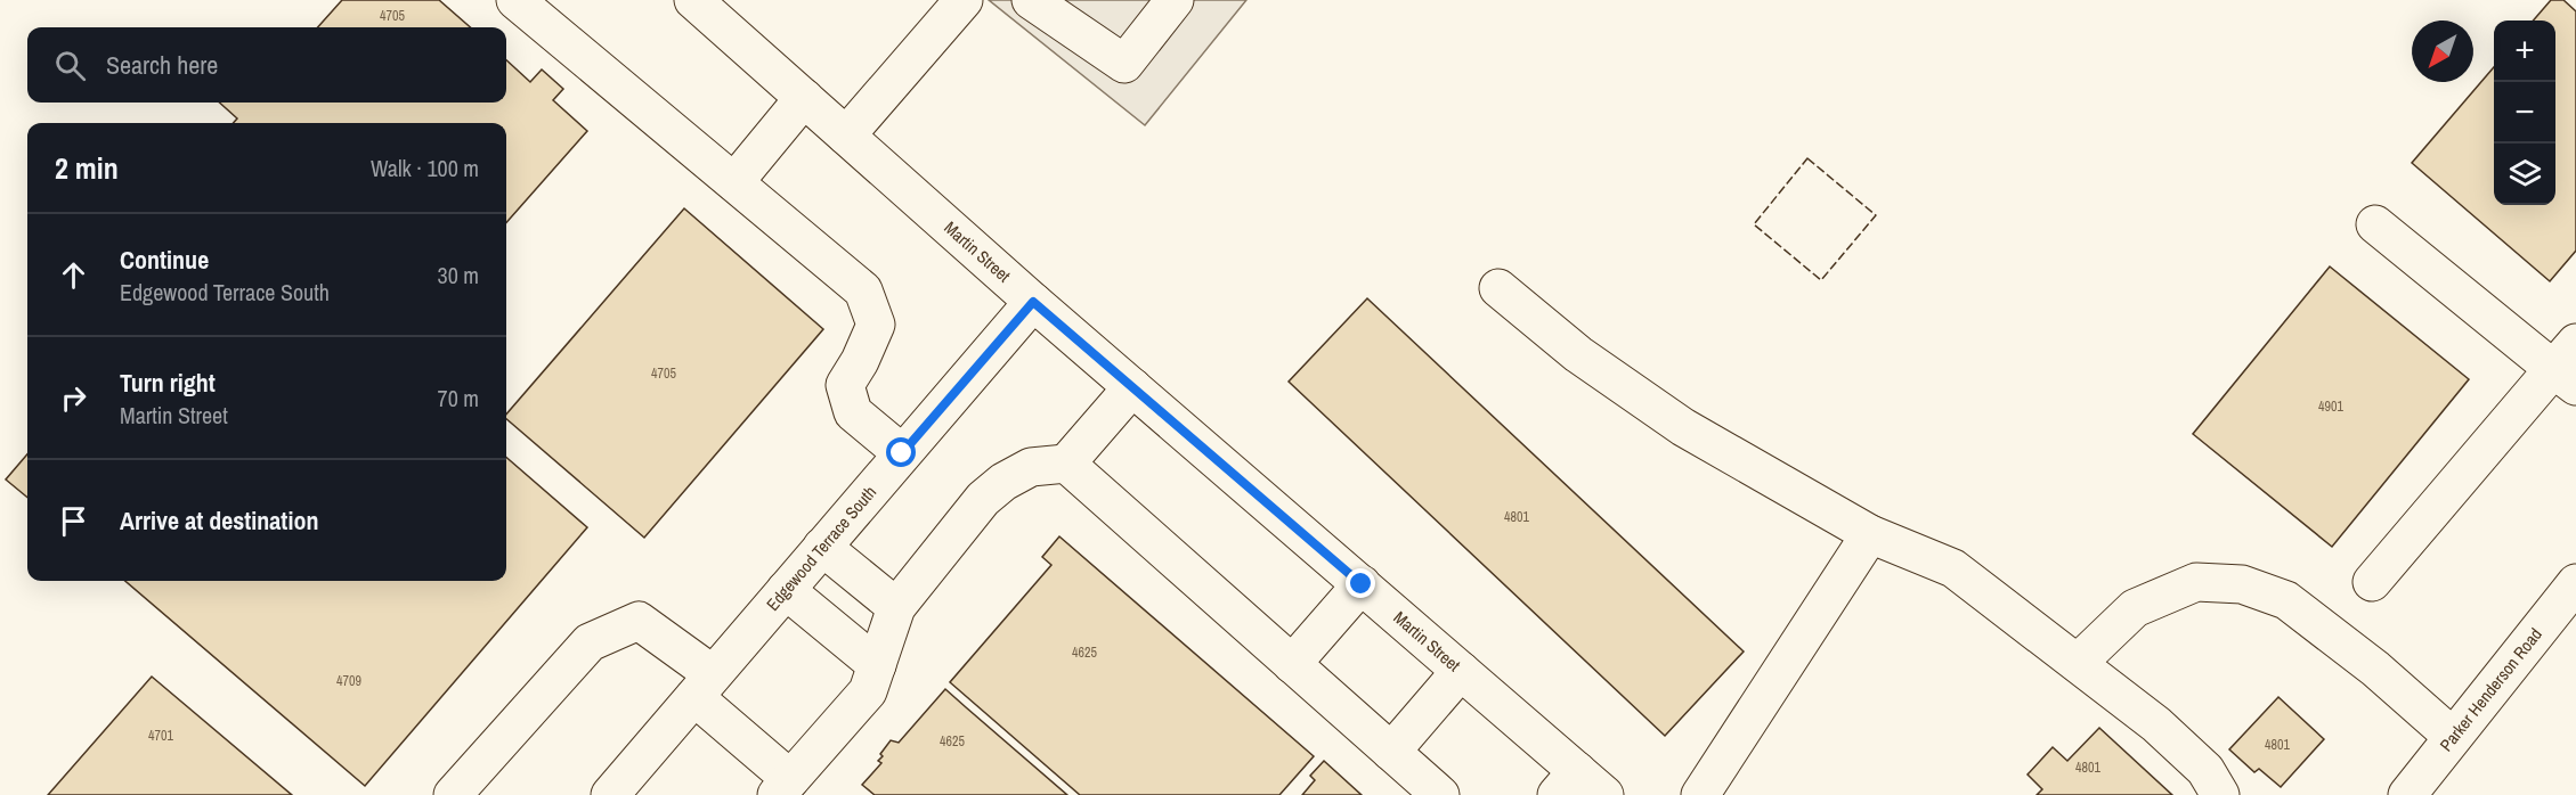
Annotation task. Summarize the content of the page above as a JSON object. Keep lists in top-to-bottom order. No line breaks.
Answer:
{"streets":{"street":["Martin Street","Edgewood Terrace South","Parker Henderson Road"]},"crossings":[["Martin Street","Edgewood Terrace South"]],"house_numbers":["4705","4705","4901","4801","4625","4709","4701","4625","4801","4801"],"north":"bottom left","page":{"map_buttons":["+","−"],"search":"Search here","heading":["2 min","Walk · 100 m"],"list":[["Continue","Edgewood Terrace South","30 m"],["Turn right","Martin Street","70 m"],"Arrive at destination"]}}
